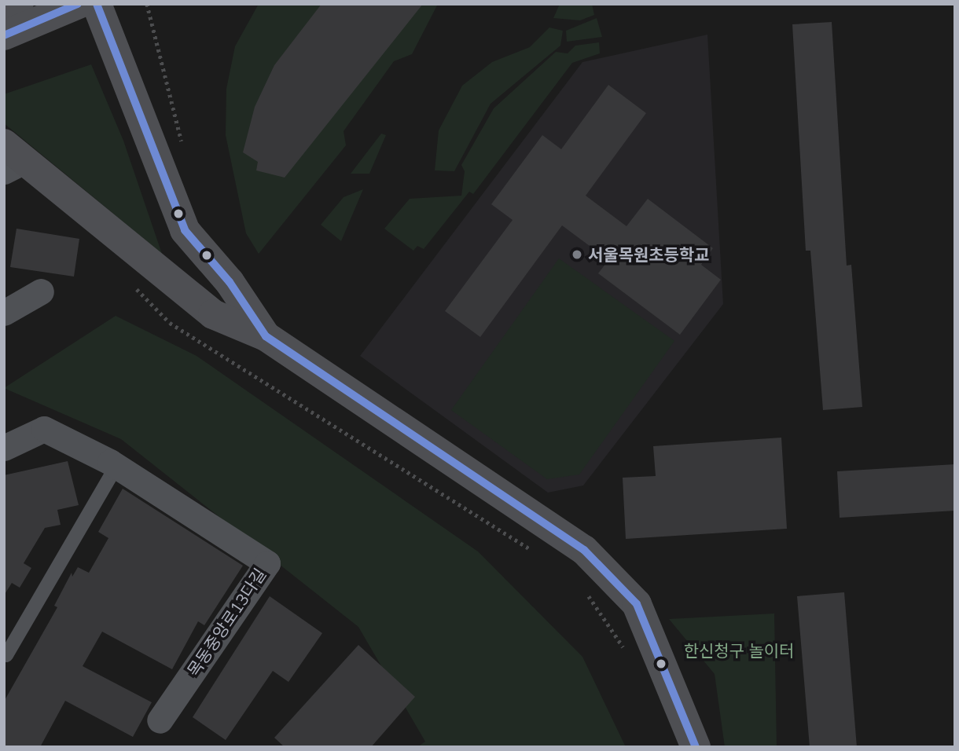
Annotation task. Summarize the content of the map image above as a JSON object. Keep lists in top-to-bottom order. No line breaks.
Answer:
{"streets":{"street":["목동중앙로13다길"]},"parks":["한신청구 놀이터"],"places":["서울목원초등학교"]}
